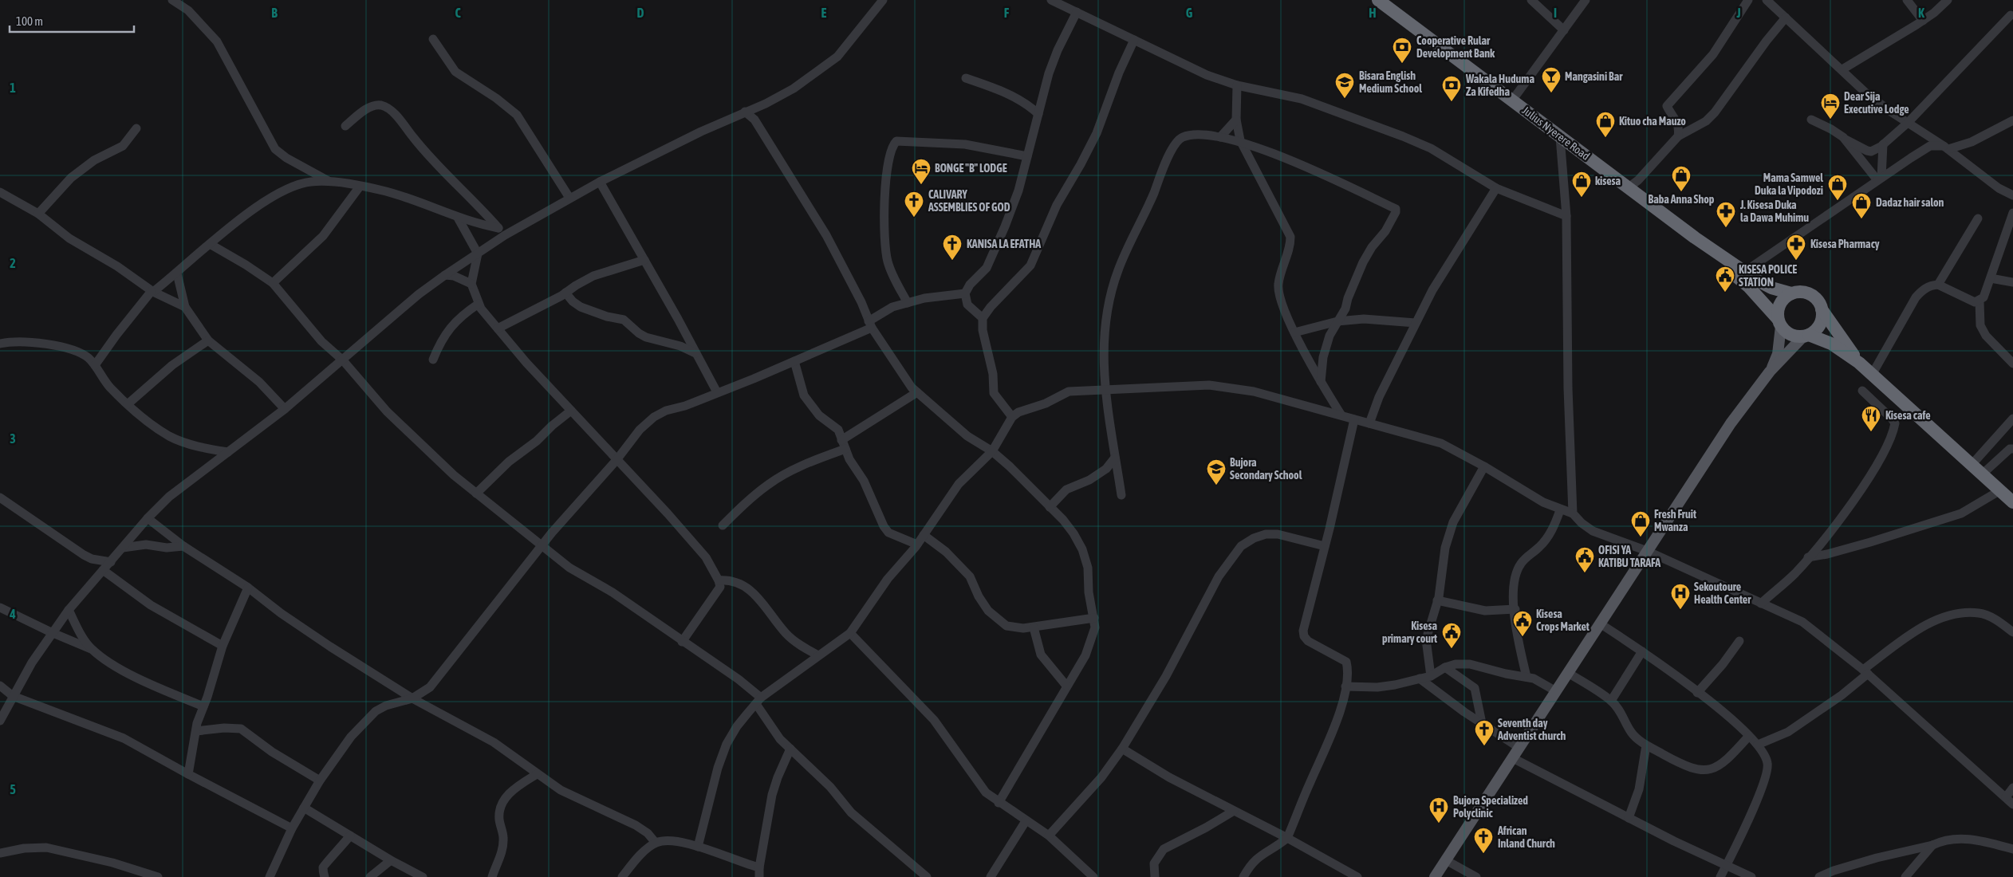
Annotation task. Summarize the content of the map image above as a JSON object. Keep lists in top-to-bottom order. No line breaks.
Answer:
{"streets":{"highway":["Julius Nyerere Road"]},"places":{"bank":["Cooperative Rular Development Bank","Wakala Huduma Za Kifedha"],"bar":["Mangasini Bar"],"school or university":["Bisara English Medium School","Bujora Secondary School"],"hotel":["Dear Sija Executive Lodge","BONGE \"B\" LODGE"],"shop":["Kituo cha Mauzo","Baba Anna Shop","kisesa","Mama Samwel Duka la Vipodozi","Dadaz hair salon","Fresh Fruit Mwanza"],"church":["CALIVARY ASSEMBLIES OF GOD","KANISA LA EFATHA","Seventh day Adventist church","African Inland Church"],"pharmacy":["J. Kisesa Duka la Dawa Muhimu","Kisesa Pharmacy"],"public building":["KISESA POLICE STATION","OFISI YA KATIBU TARAFA","Kisesa Crops Market","Kisesa primary court"],"restaurant":["Kisesa cafe"],"hospital":["Sekoutoure Health Center","Bujora Specialized Polyclinic"]},"scale_bar":"100 m","grid":{"columns":["B","C","D","E","F","G","H","I","J","K"],"rows":["1","2","3","4","5"]}}
